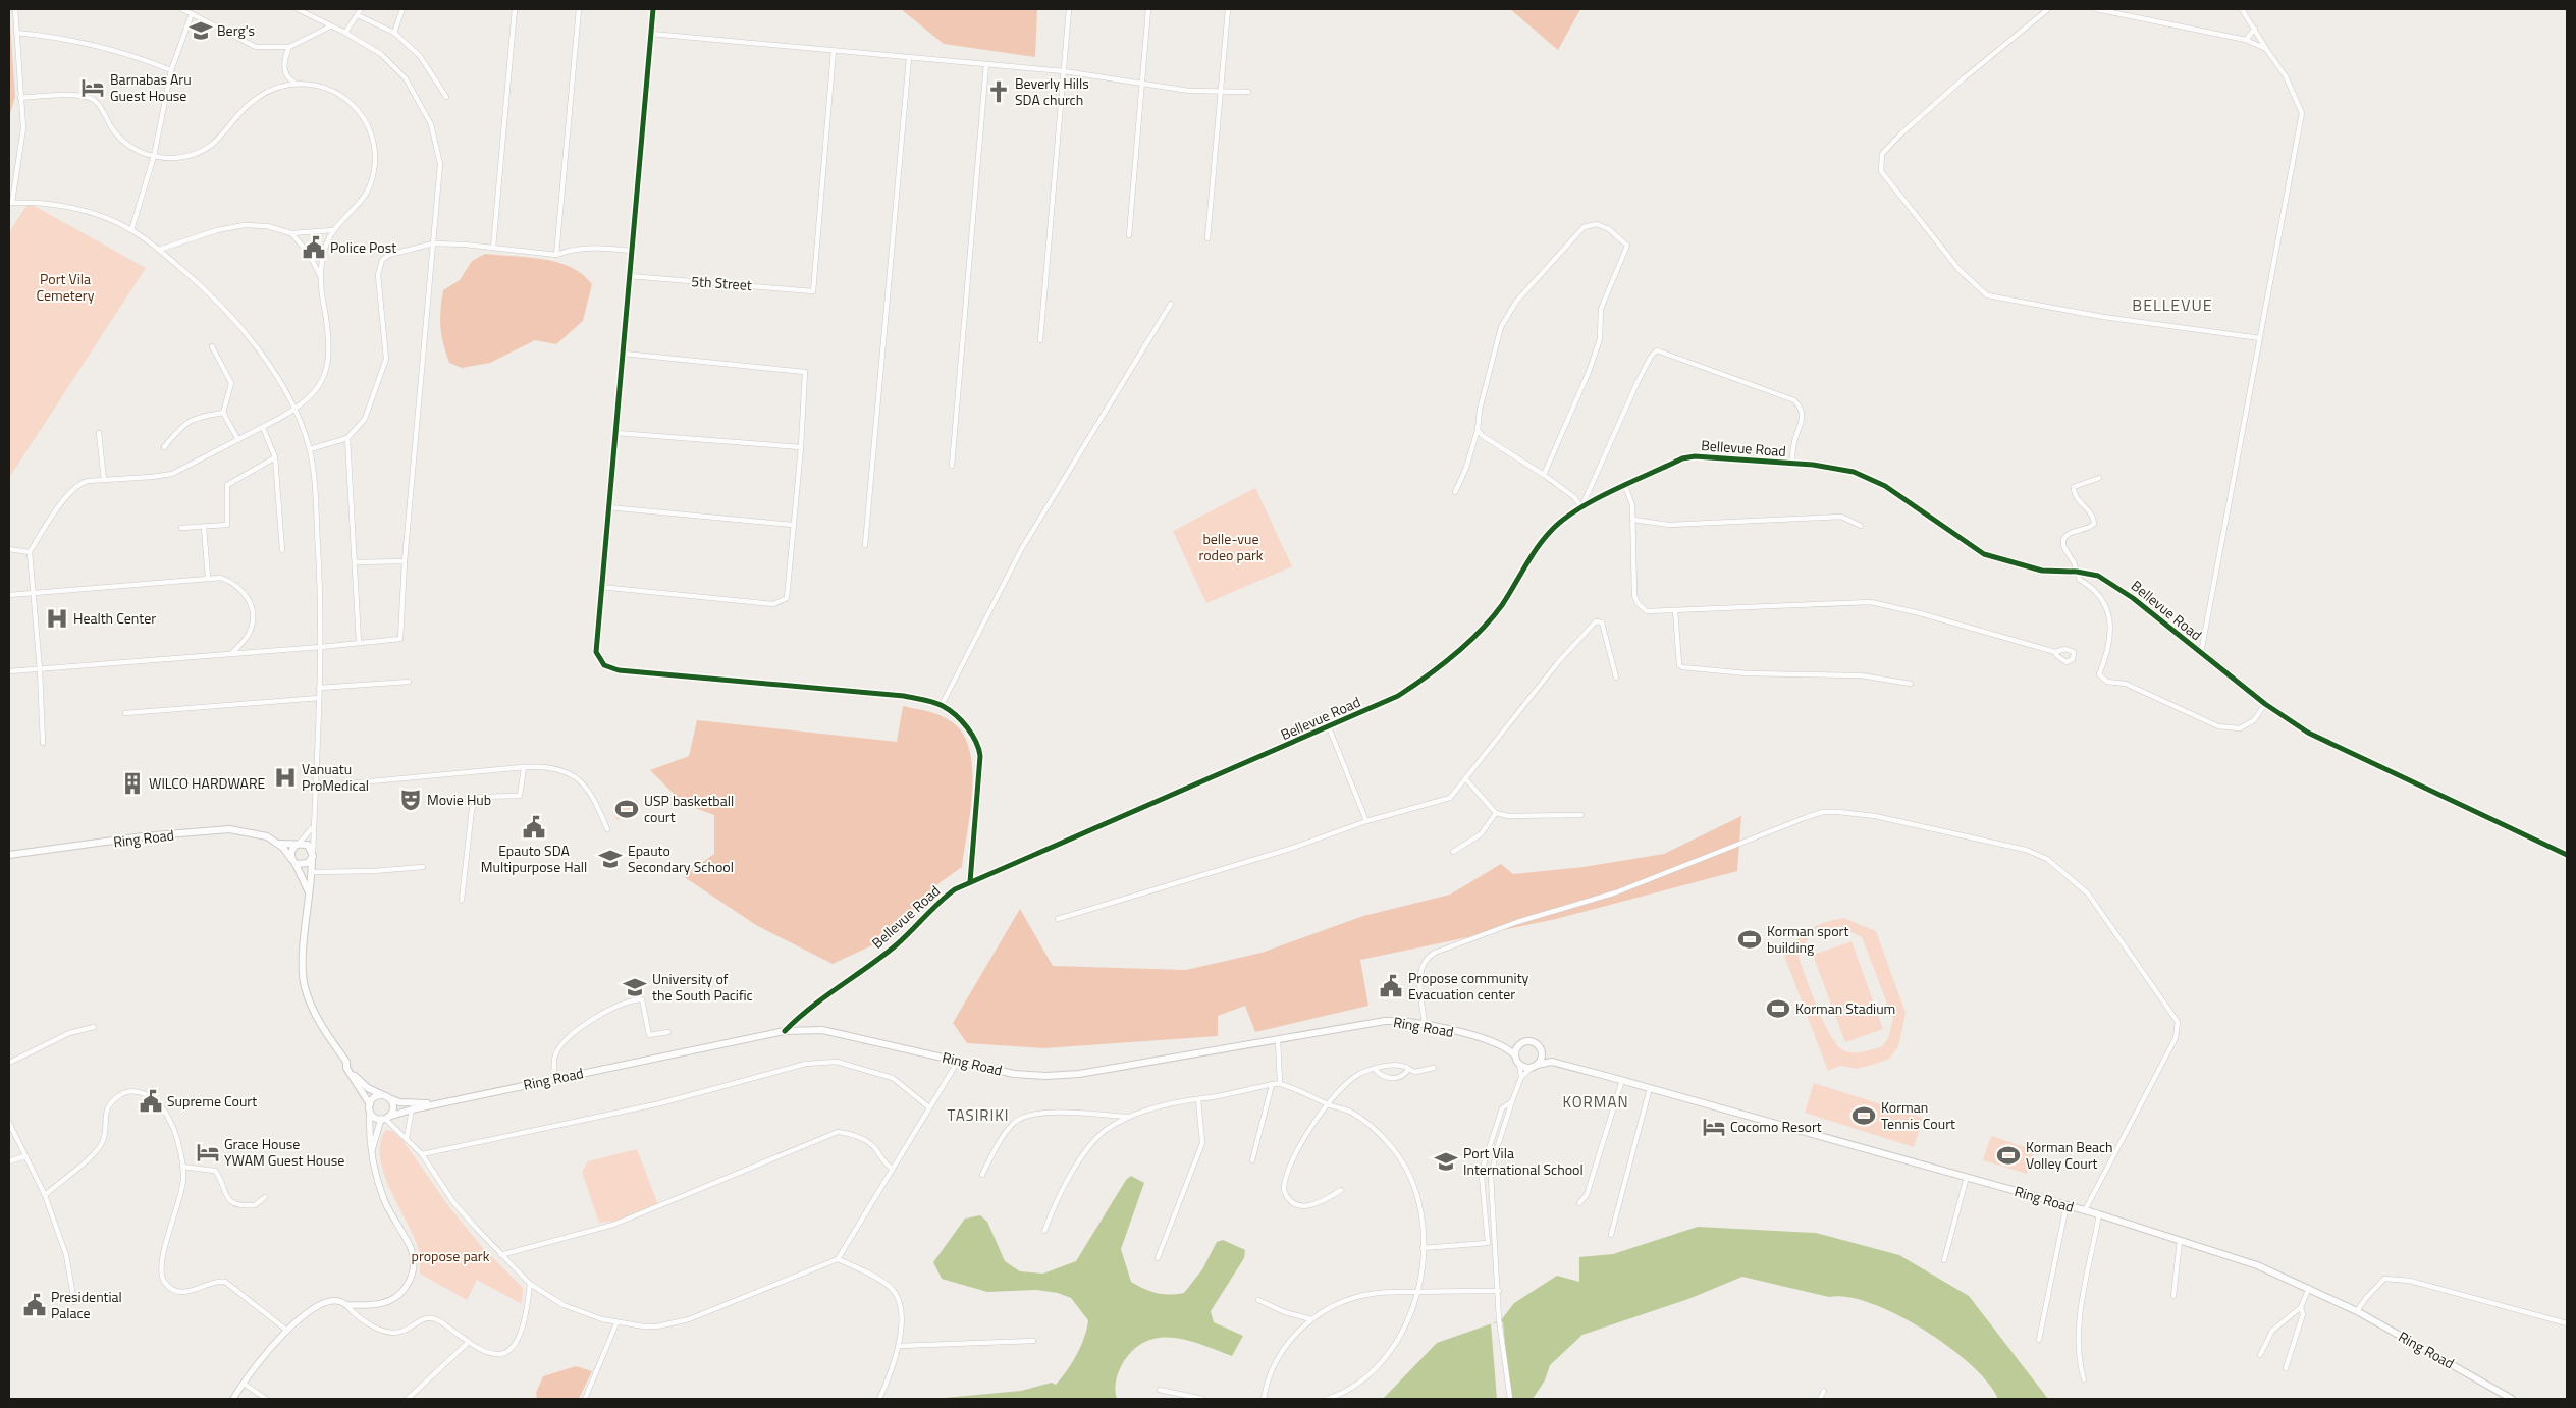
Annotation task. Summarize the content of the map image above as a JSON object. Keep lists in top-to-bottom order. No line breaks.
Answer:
{"streets":{"main road":["Ring Road"],"street":["5th Street","Bellevue Road"]},"crossings":[["Bellevue Road","Ring Road"]],"districts":["BELLEVUE","KORMAN","TASIRIKI"],"parks":["Port Vila Cemetery","belle-vue rodeo park","propose park"],"places":{"school or university":["Berg's","Epauto Secondary School","University of the South Pacific","Port Vila International School"],"hotel":["Barnabas Aru Guest House","Cocomo Resort","Grace House YWAM Guest House"],"church":["Beverly Hills SDA church"],"public building":["Police Post","Epauto SDA Multipurpose Hall","Propose community Evacuation center","Supreme Court","Presidential Palace"],"hospital":["Health Center","Vanuatu ProMedical"],"building":["WILCO HARDWARE"],"theatre":["Movie Hub"],"sports":["USP basketball court","Korman sport building","Korman Stadium","Korman Tennis Court","Korman Beach Volley Court"]}}
